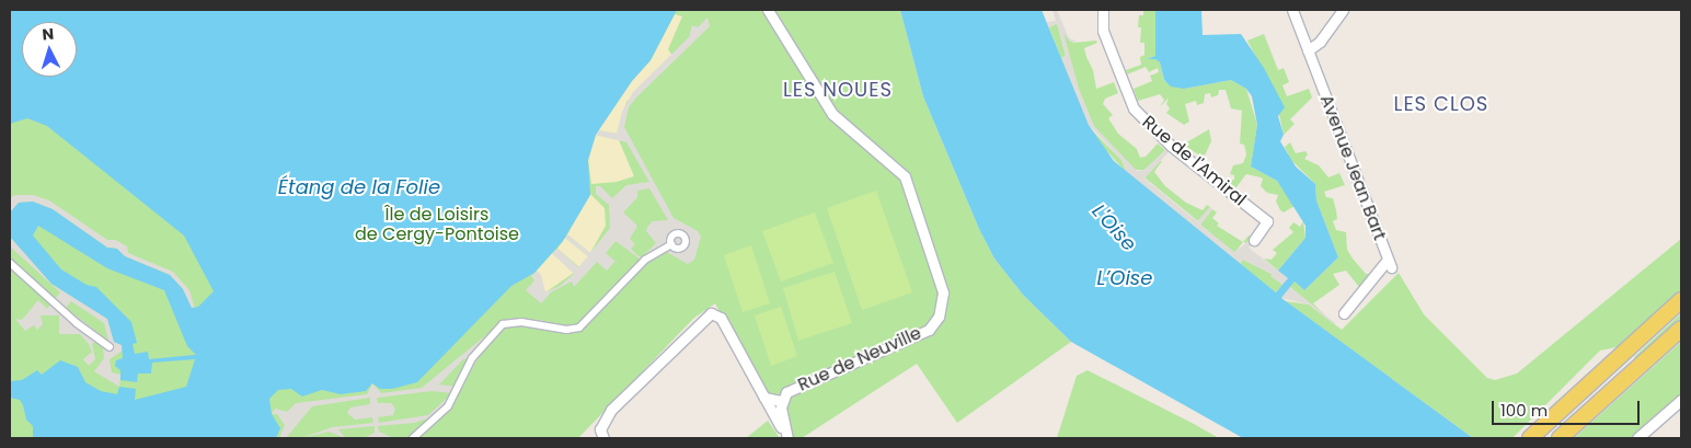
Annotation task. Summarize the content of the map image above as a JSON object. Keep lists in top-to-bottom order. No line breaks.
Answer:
{"streets":{"street":["Rue de l'Amiral","Avenue Jean Bart","Rue de Neuville"]},"districts":["LES NOUES","LES CLOS"],"water":["Étang de la Folie","L'Oise","L’Oise"],"parks":["Île de Loisirs de Cergy-Pontoise"],"scale_bar":"100 m","north":"top"}
